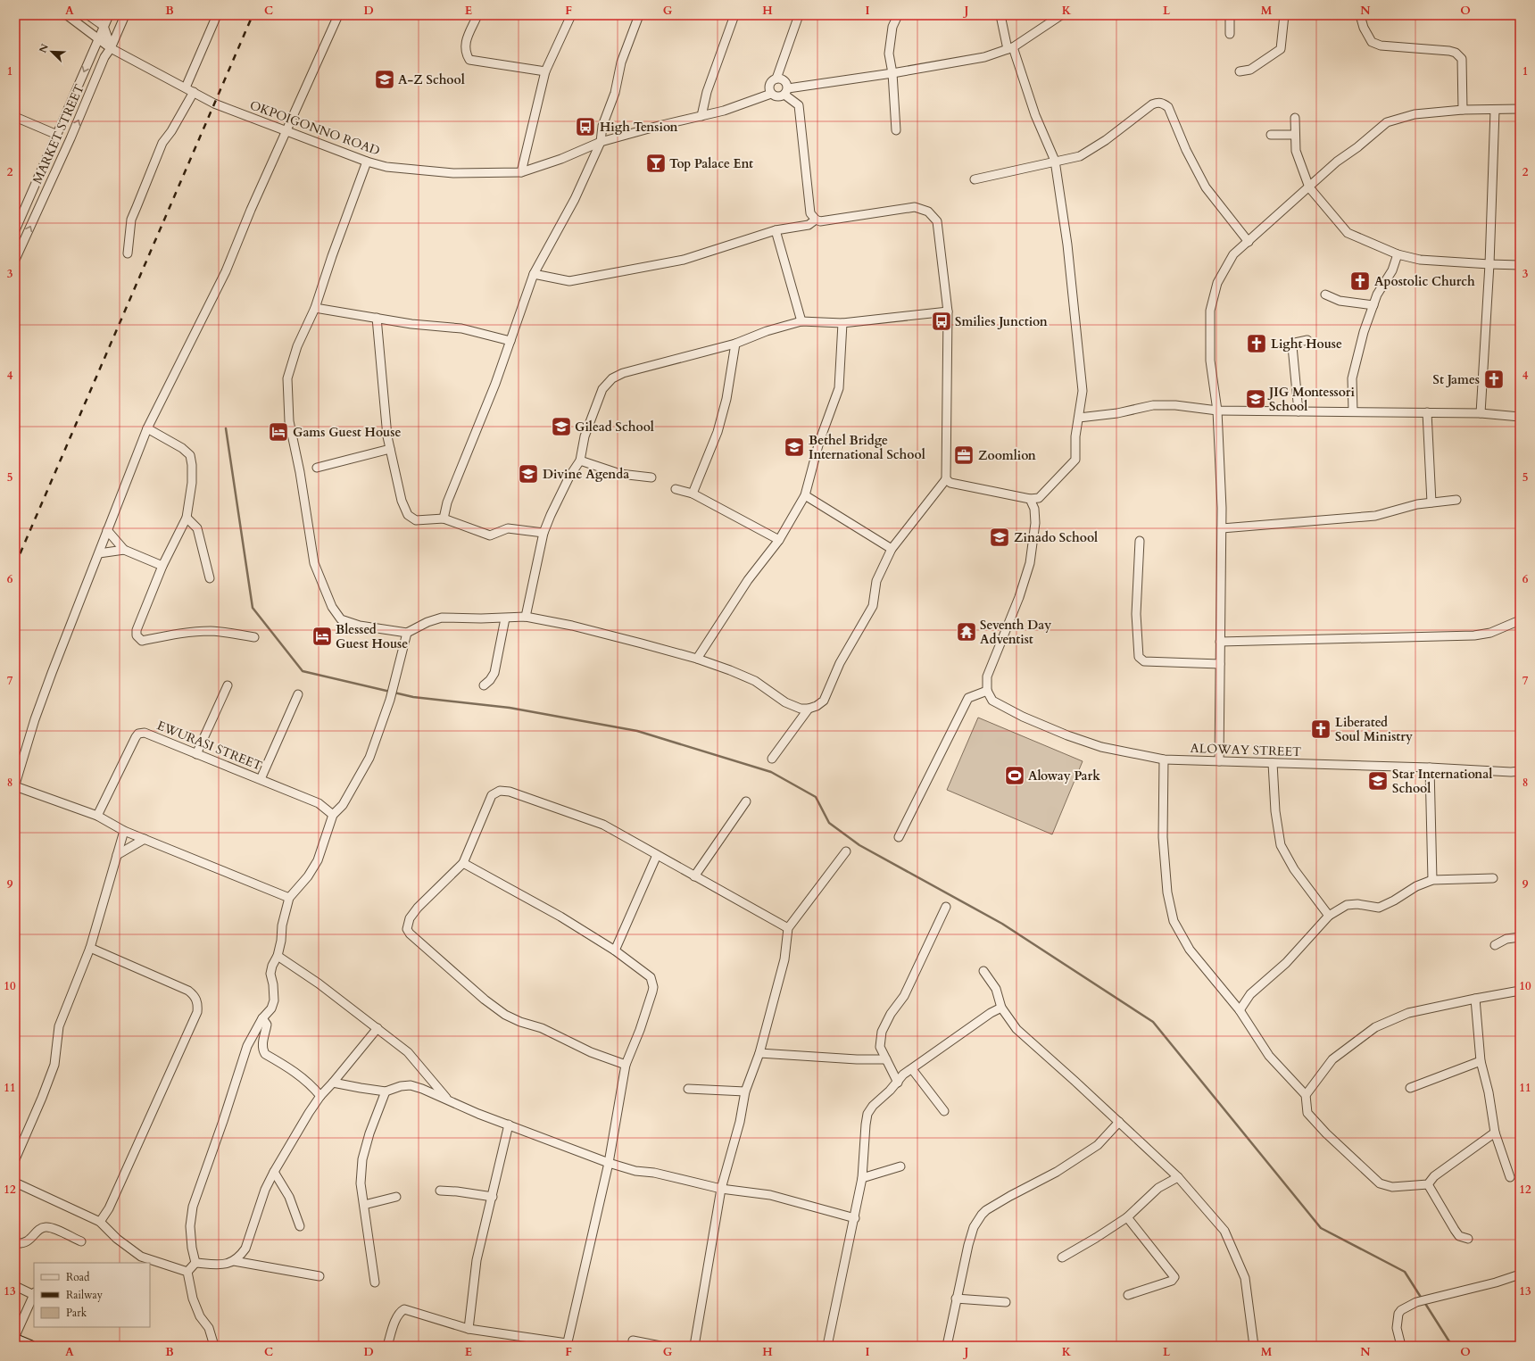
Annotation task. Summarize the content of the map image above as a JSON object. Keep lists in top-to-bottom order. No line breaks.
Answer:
{"streets":{"street":["OKPOIGONNO ROAD","MARKET STREET","EWURASI STREET","ALOWAY STREET"]},"crossings":[["OKPOIGONNO ROAD","MARKET STREET"]],"places":{"school or university":["A-Z School","JIG Montessori School","Gilead School","Bethel Bridge International School","Divine Agenda","Zinado School","Star International School"],"bus stop":["High Tension","Smilies Junction"],"bar":["Top Palace Ent"],"church":["Apostolic Church","Light House","St James","Liberated Soul Ministry"],"hotel":["Gams Guest House","Blessed Guest House"],"office":["Zoomlion"],"temple":["Seventh Day Adventist"],"sports":["Aloway Park"]},"legend":["Road","Railway","Park"],"north":"top left","grid":{"columns":["A","B","C","D","E","F","G","H","I","J","K","L","M","N","O"],"rows":["1","2","3","4","5","6","7","8","9","10","11","12","13"]}}
